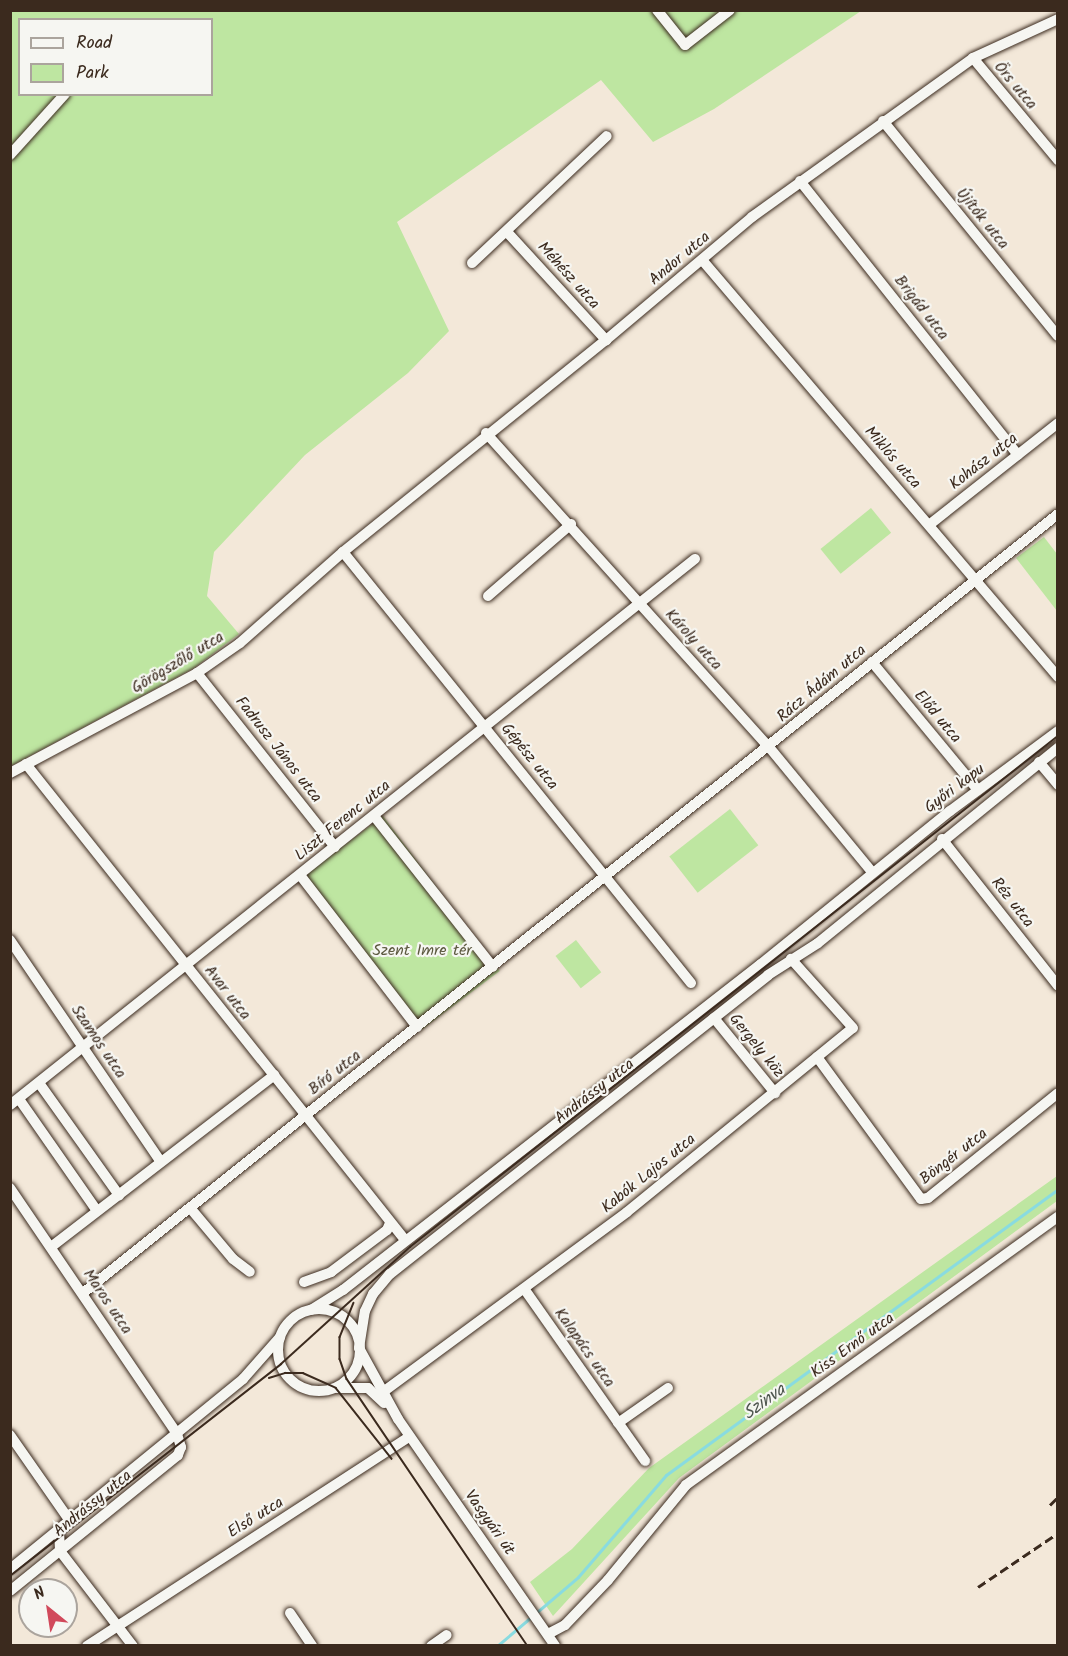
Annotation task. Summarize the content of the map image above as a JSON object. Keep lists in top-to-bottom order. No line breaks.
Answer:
{"streets":{"street":["Örs utca","Újítók utca","Andor utca","Méhész utca","Brigád utca","Miklós utca","Kohász utca","Károly utca","Görögszőlő utca","Rácz Ádám utca","Előd utca","Fadrusz János utca","Gépész utca","Győri kapu","Liszt Ferenc utca","Réz utca","Avar utca","Szamos utca","Gergely köz","Bíró utca","Andrássy utca","Böngér utca","Kabók Lajos utca","Maros utca","Kiss Ernő utca","Kalapács utca","Első utca","Vasgyári út"]},"crossings":[["Örs utca","Andor utca"],["Újítók utca","Andor utca"],["Andor utca","Méhész utca"],["Andor utca","Brigád utca"],["Andor utca","Miklós utca"],["Andor utca","Károly utca"],["Andor utca","Görögszőlő utca"],["Andor utca","Gépész utca"],["Brigád utca","Kohász utca"],["Miklós utca","Kohász utca"],["Miklós utca","Rácz Ádám utca"],["Károly utca","Rácz Ádám utca"],["Károly utca","Győri kapu"],["Károly utca","Liszt Ferenc utca"],["Károly utca","Andrássy utca"],["Görögszőlő utca","Fadrusz János utca"],["Görögszőlő utca","Gépész utca"],["Görögszőlő utca","Avar utca"],["Rácz Ádám utca","Előd utca"],["Rácz Ádám utca","Gépész utca"],["Rácz Ádám utca","Bíró utca"],["Előd utca","Győri kapu"],["Fadrusz János utca","Liszt Ferenc utca"],["Gépész utca","Liszt Ferenc utca"],["Gépész utca","Bíró utca"],["Győri kapu","Réz utca"],["Győri kapu","Andrássy utca"],["Liszt Ferenc utca","Avar utca"],["Liszt Ferenc utca","Szamos utca"],["Avar utca","Bíró utca"],["Avar utca","Andrássy utca"],["Gergely köz","Andrássy utca"],["Gergely köz","Kabók Lajos utca"],["Bíró utca","Maros utca"],["Andrássy utca","Kabók Lajos utca"],["Andrássy utca","Maros utca"],["Andrássy utca","Vasgyári út"],["Böngér utca","Kabók Lajos utca"],["Kabók Lajos utca","Kalapács utca"],["Kabók Lajos utca","Vasgyári út"],["Kiss Ernő utca","Vasgyári út"],["Első utca","Vasgyári út"]],"water":["Szinva"],"parks":["Szent Imre tér"],"legend":["Road","Park"],"north":"top left"}
